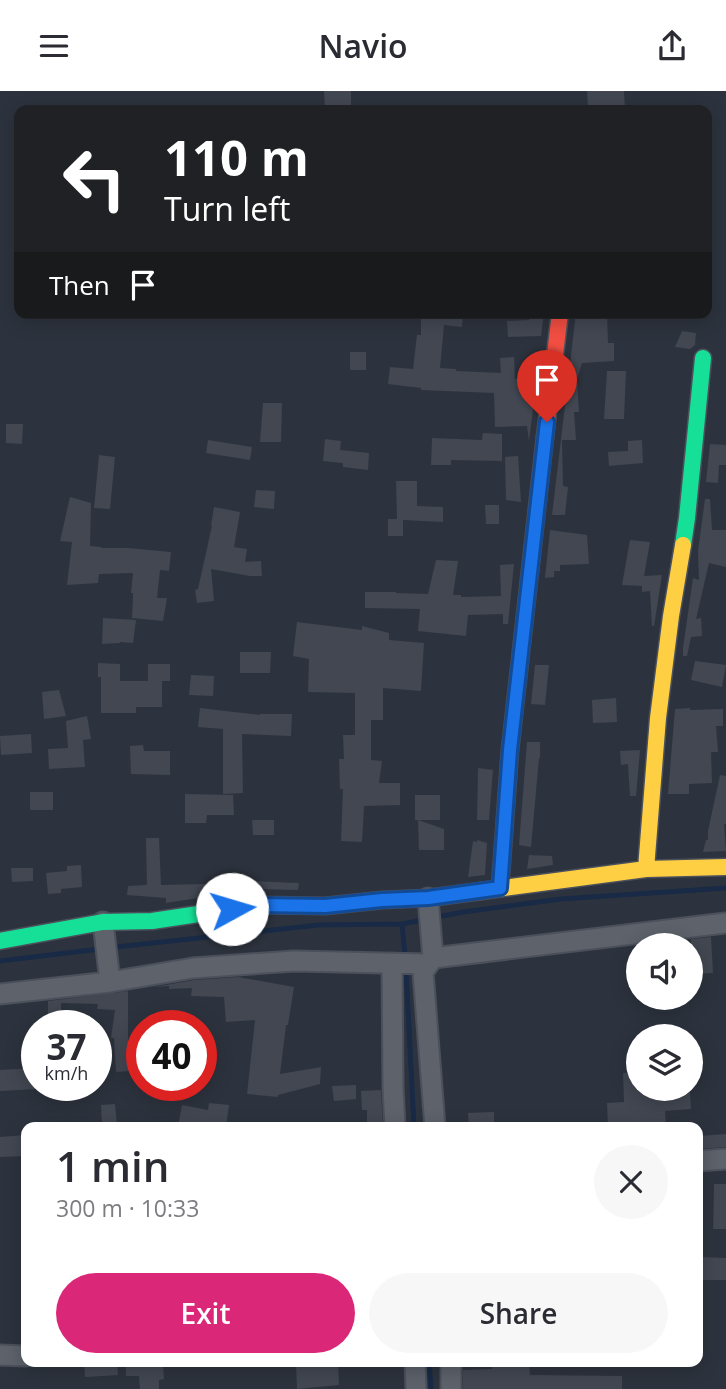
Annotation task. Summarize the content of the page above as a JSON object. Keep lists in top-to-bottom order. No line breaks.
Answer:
{"page":{"header":"Navio","turn":["110 m","Turn left"],"then":"Then","speed":"37 km/h","limit":"40","heading":["1 min","300 m · 10:33"],"buttons":["Exit","Share"]}}
